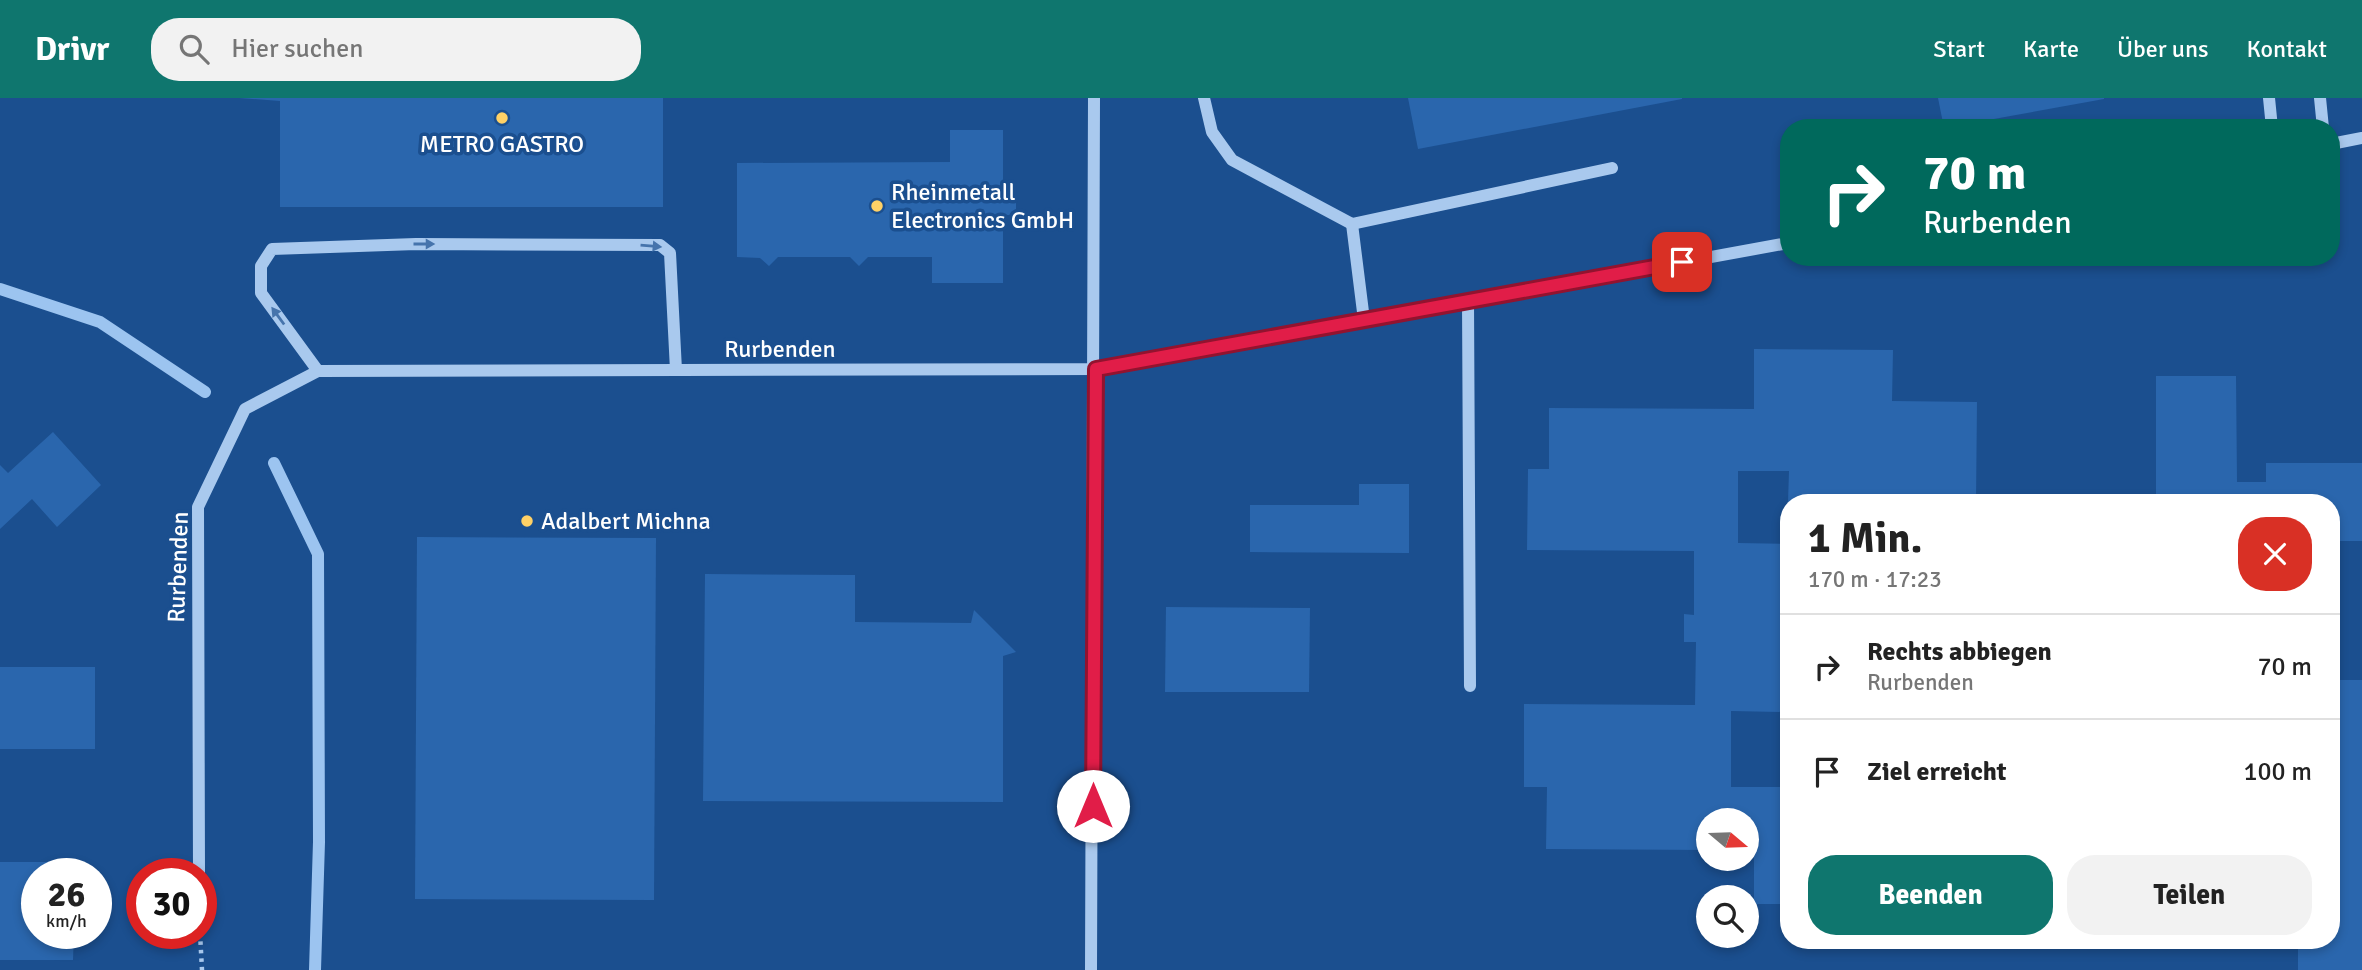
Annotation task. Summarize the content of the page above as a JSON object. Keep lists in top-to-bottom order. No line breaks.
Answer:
{"streets":{"street":["Rurbenden"]},"places":["METRO GASTRO","Rheinmetall Electronics GmbH","Adalbert Michna"],"north":"right","page":{"header":"Drivr","search":"Hier suchen","nav":["Start","Karte","Über uns","Kontakt"],"turn":["70 m","Rurbenden"],"heading":["1 Min.","170 m · 17:23"],"list":[{"name":"Rechts abbiegen","note":"Rurbenden","value":"70 m"},{"name":"Ziel erreicht","value":"100 m"}],"buttons":["Beenden","Teilen"],"speed":"26 km/h","limit":"30"}}
